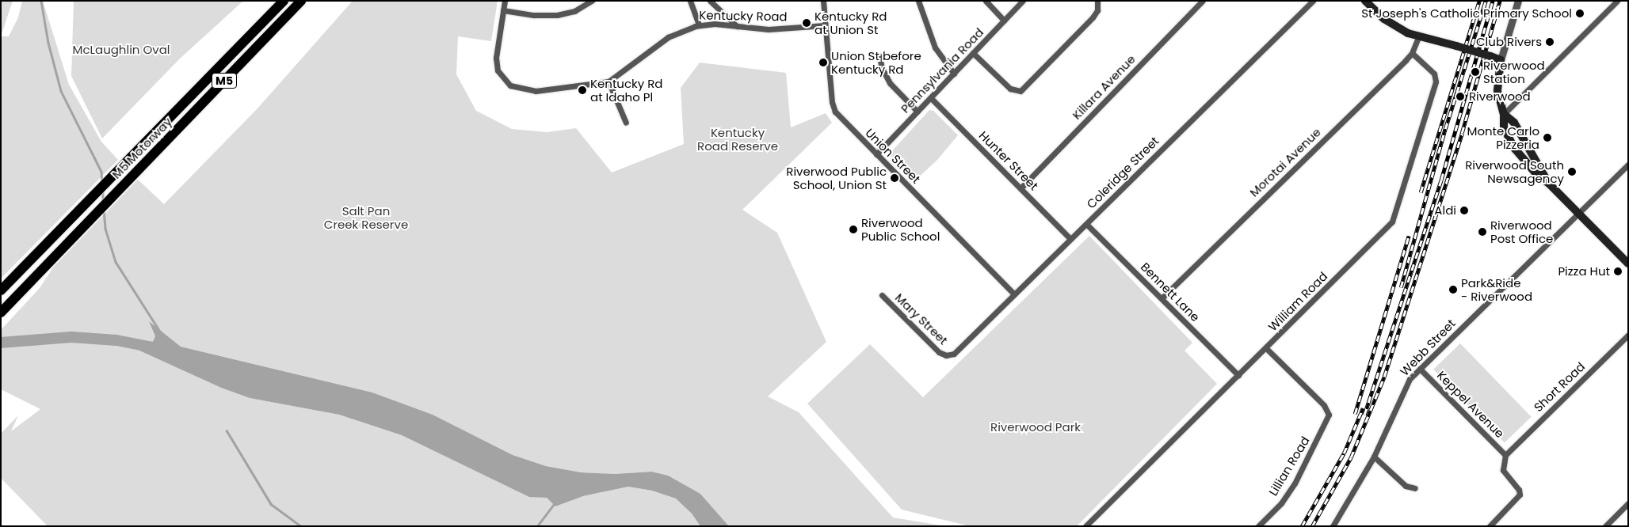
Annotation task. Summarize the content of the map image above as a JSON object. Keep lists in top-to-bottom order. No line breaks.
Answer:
{"streets":{"highway":["M5","M5 Motorway"],"street":["Kentucky Road","Pennsylvania Road","Killara Avenue","Union Street","Hunter Street","Morotai Avenue","Coleridge Street","Bennett Lane","William Road","Mary Street","Webb Street","Short Road","Keppel Avenue","Lillian Road"]},"crossings":[["Kentucky Road","Union Street"],["Pennsylvania Road","Union Street"],["Pennsylvania Road","Hunter Street"],["M5","M5 Motorway"],["Killara Avenue","Hunter Street"],["Union Street","Coleridge Street"],["Hunter Street","Coleridge Street"],["Morotai Avenue","Bennett Lane"],["Morotai Avenue","William Road"],["Coleridge Street","Bennett Lane"],["Coleridge Street","Mary Street"],["Bennett Lane","William Road"],["William Road","Lillian Road"],["Webb Street","Keppel Avenue"],["Short Road","Keppel Avenue"]],"parks":["McLaughlin Oval","Kentucky Road Reserve","Salt Pan Creek Reserve","Riverwood Park"],"places":["St Joseph's Catholic Primary School","Kentucky Rd at Union St","Club Rivers","Union St before Kentucky Rd","Riverwood Station","Kentucky Rd at Idaho Pl","Riverwood","Monte Carlo Pizzeria","Riverwood South Newsagency","Riverwood Public School, Union St","Aldi","Riverwood Public School","Riverwood Post Office","Pizza Hut","Park&Ride - Riverwood"]}
